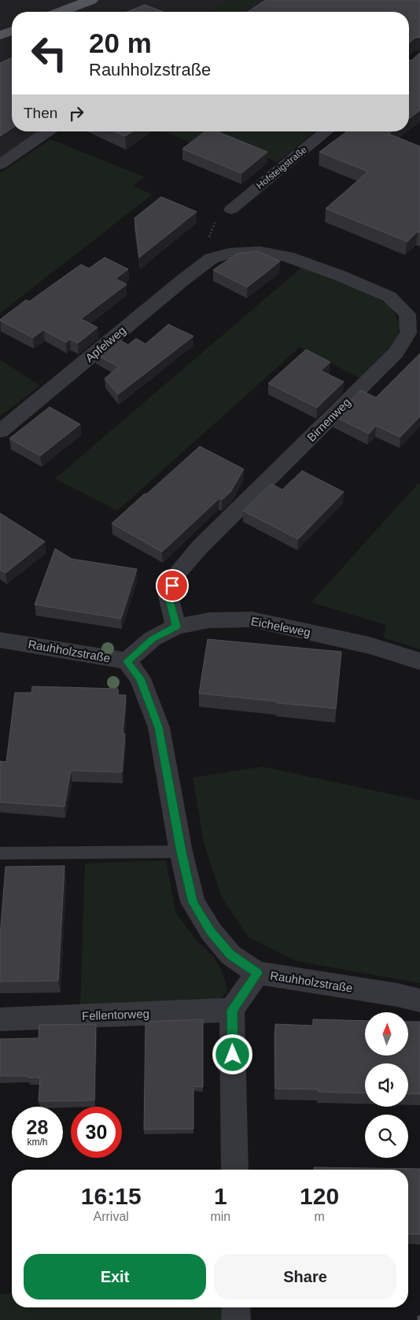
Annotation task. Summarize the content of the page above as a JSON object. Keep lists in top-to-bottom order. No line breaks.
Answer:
{"streets":{"street":["Hofsteigstraße","Apfelweg","Birnenweg","Eicheleweg","Rauhholzstraße","Fellentorweg"]},"crossings":[["Apfelweg","Birnenweg"],["Birnenweg","Eicheleweg"],["Eicheleweg","Rauhholzstraße"]],"north":"top","page":{"turn":["20 m","Rauhholzstraße"],"then":"Then","speed":"28 km/h","limit":"30","eta":["16:15","Arrival","1","min","120","m"],"buttons":["Exit","Share"]}}
